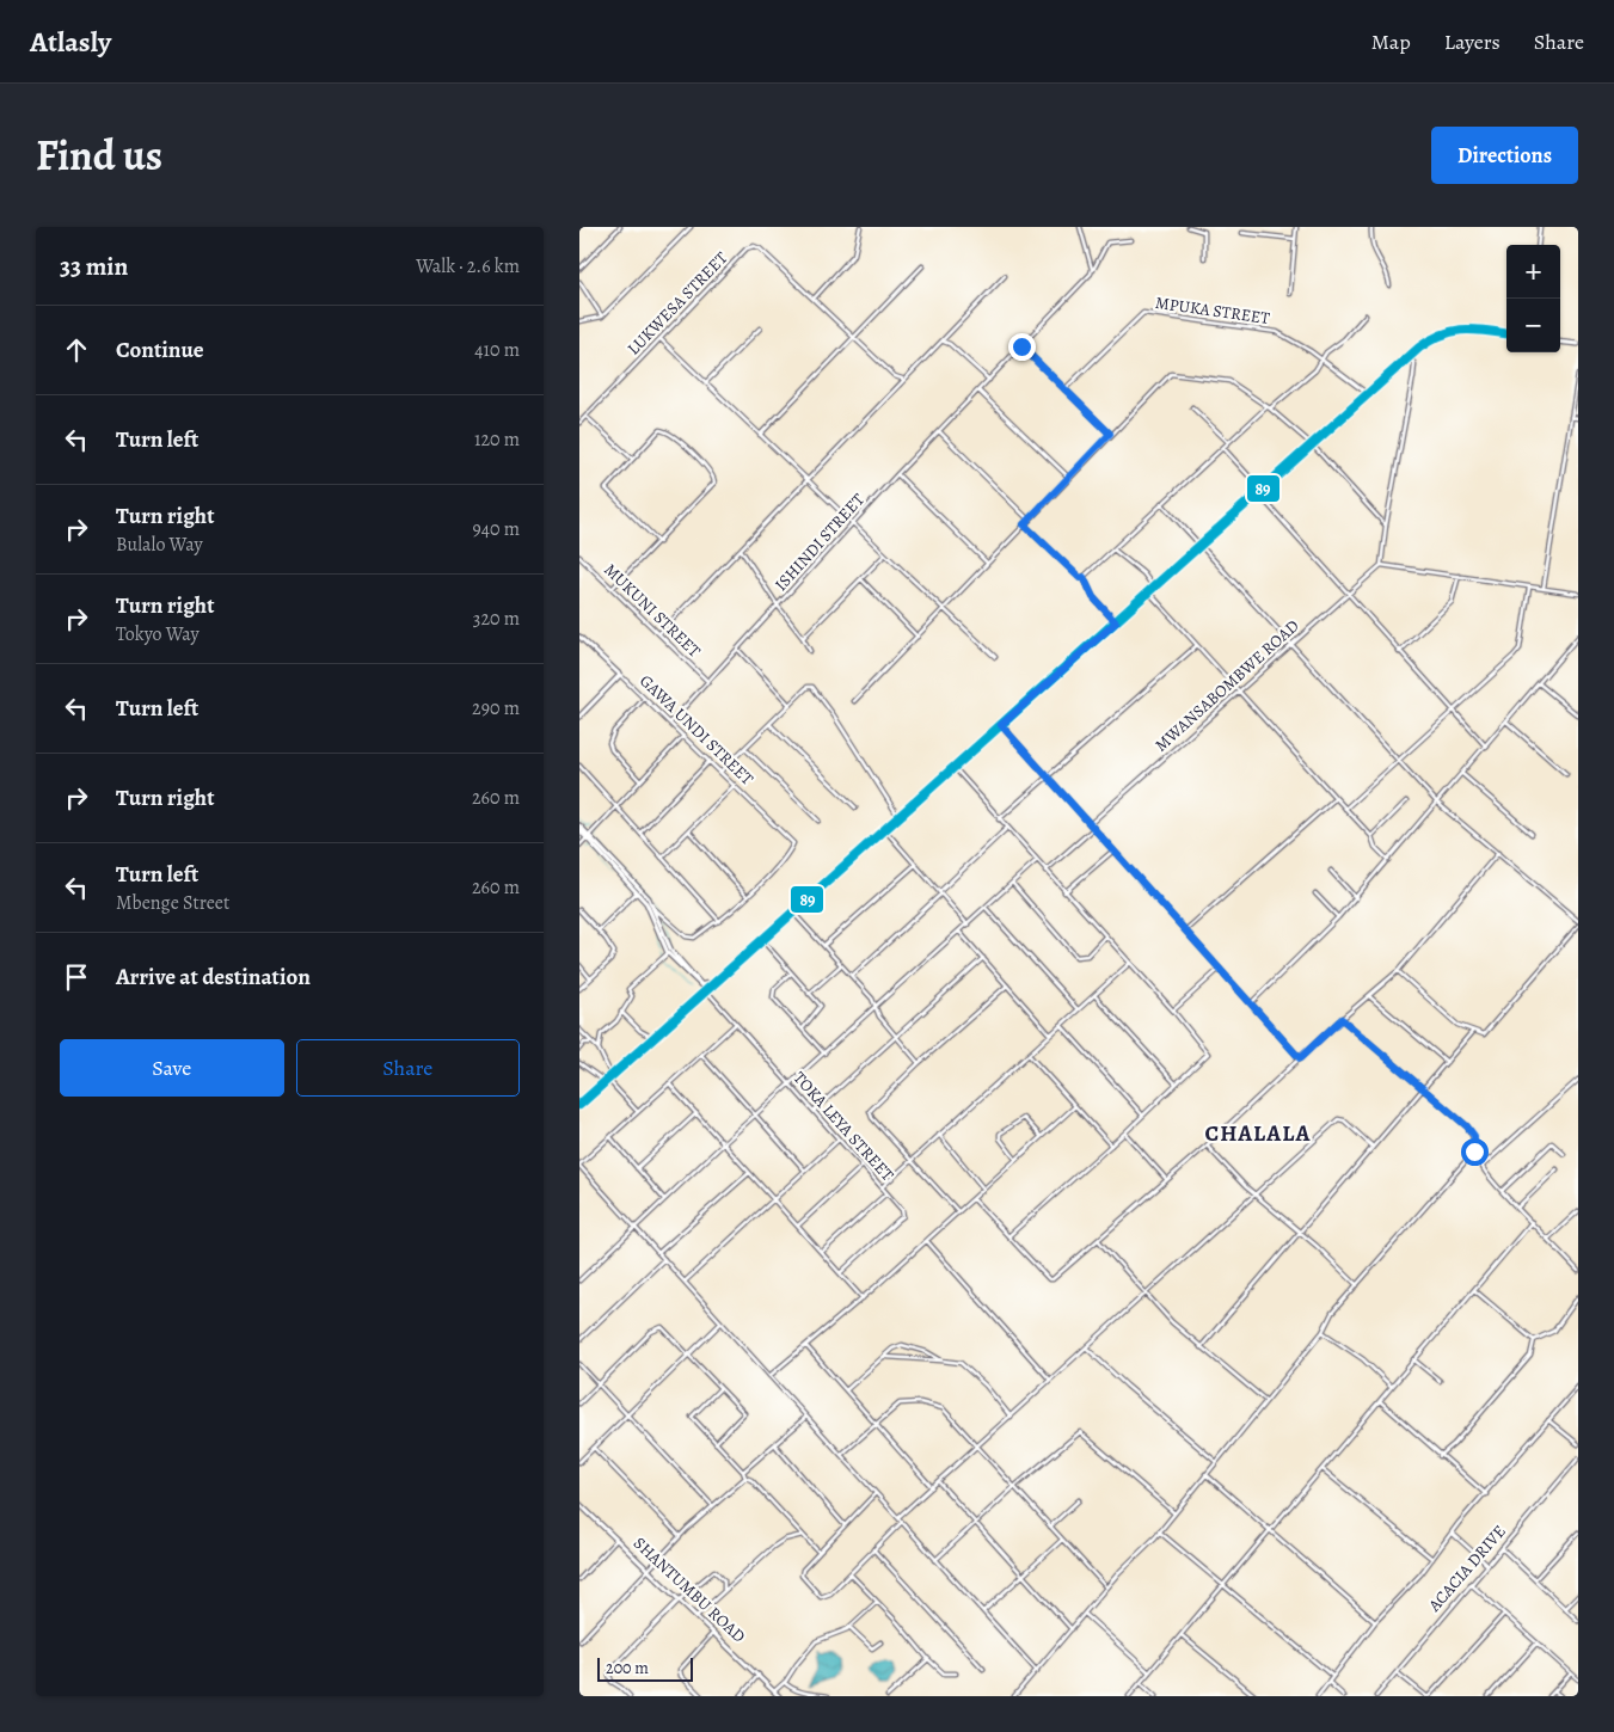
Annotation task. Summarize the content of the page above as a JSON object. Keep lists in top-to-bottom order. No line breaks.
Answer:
{"streets":{"street":["LUKWESA STREET","MPUKA STREET","ISHINDI STREET","MUKUNI STREET","MWANSABOMBWE ROAD","GAWA UNDI STREET","TOKA LEYA STREET","ACACIA DRIVE","SHANTUMBU ROAD"]},"crossings":[["ISHINDI STREET","MUKUNI STREET"],["ISHINDI STREET","GAWA UNDI STREET"]],"districts":["CHALALA"],"lines":["transit line 89"],"scale_bar":"200 m","page":{"header":"Atlasly","nav":["Map","Layers","Share"],"title":"Find us","buttons":["Directions",["Save","Share"]],"heading":["33 min","Walk · 2.6 km"],"map_buttons":["+","−"],"list":[["Continue","410 m"],["Turn left","120 m"],["Turn right","Bulalo Way","940 m"],["Turn right","Tokyo Way","320 m"],["Turn left","290 m"],["Turn right","260 m"],["Turn left","Mbenge Street","260 m"],"Arrive at destination"],"scale":"200 m"}}
